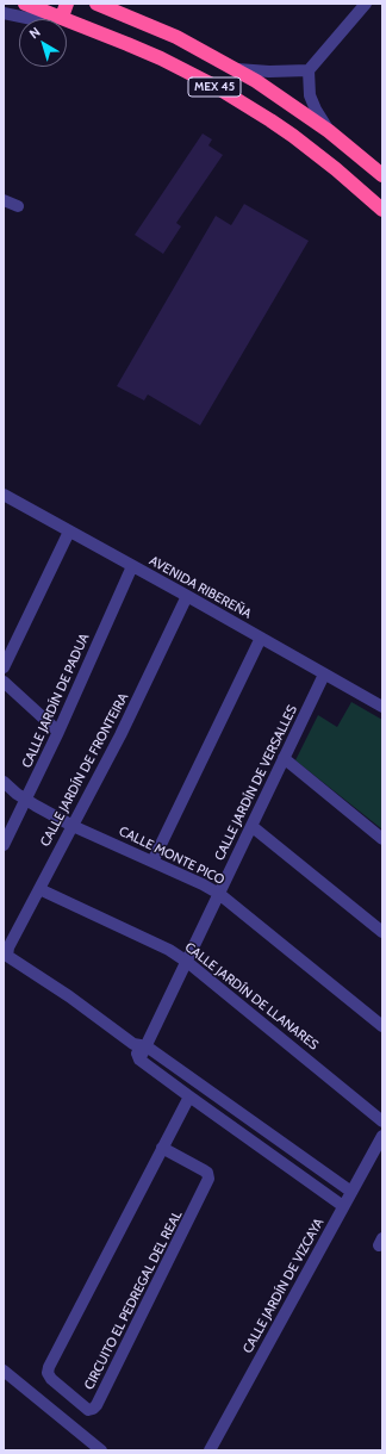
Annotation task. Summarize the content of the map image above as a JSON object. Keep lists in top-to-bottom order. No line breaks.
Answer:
{"streets":{"highway":["MEX 45"],"street":["AVENIDA RIBEREÑA","CALLE JARDÍN DE PADUA","CALLE JARDÍN DE FRONTEIRA","CALLE JARDÍN DE VERSALLES","CALLE MONTE PICO","CALLE JARDÍN DE LLANARES","CALLE JARDÍN DE VIZCAYA","CIRCUITO EL PEDREGAL DEL REAL"]},"crossings":[["AVENIDA RIBEREÑA","CALLE JARDÍN DE PADUA"],["AVENIDA RIBEREÑA","CALLE JARDÍN DE FRONTEIRA"],["AVENIDA RIBEREÑA","CALLE JARDÍN DE VERSALLES"],["CALLE JARDÍN DE PADUA","CALLE MONTE PICO"],["CALLE JARDÍN DE FRONTEIRA","CALLE MONTE PICO"],["CALLE JARDÍN DE FRONTEIRA","CALLE JARDÍN DE LLANARES"],["CALLE JARDÍN DE VERSALLES","CALLE MONTE PICO"],["CALLE JARDÍN DE VERSALLES","CALLE JARDÍN DE LLANARES"]],"north":"top left"}
